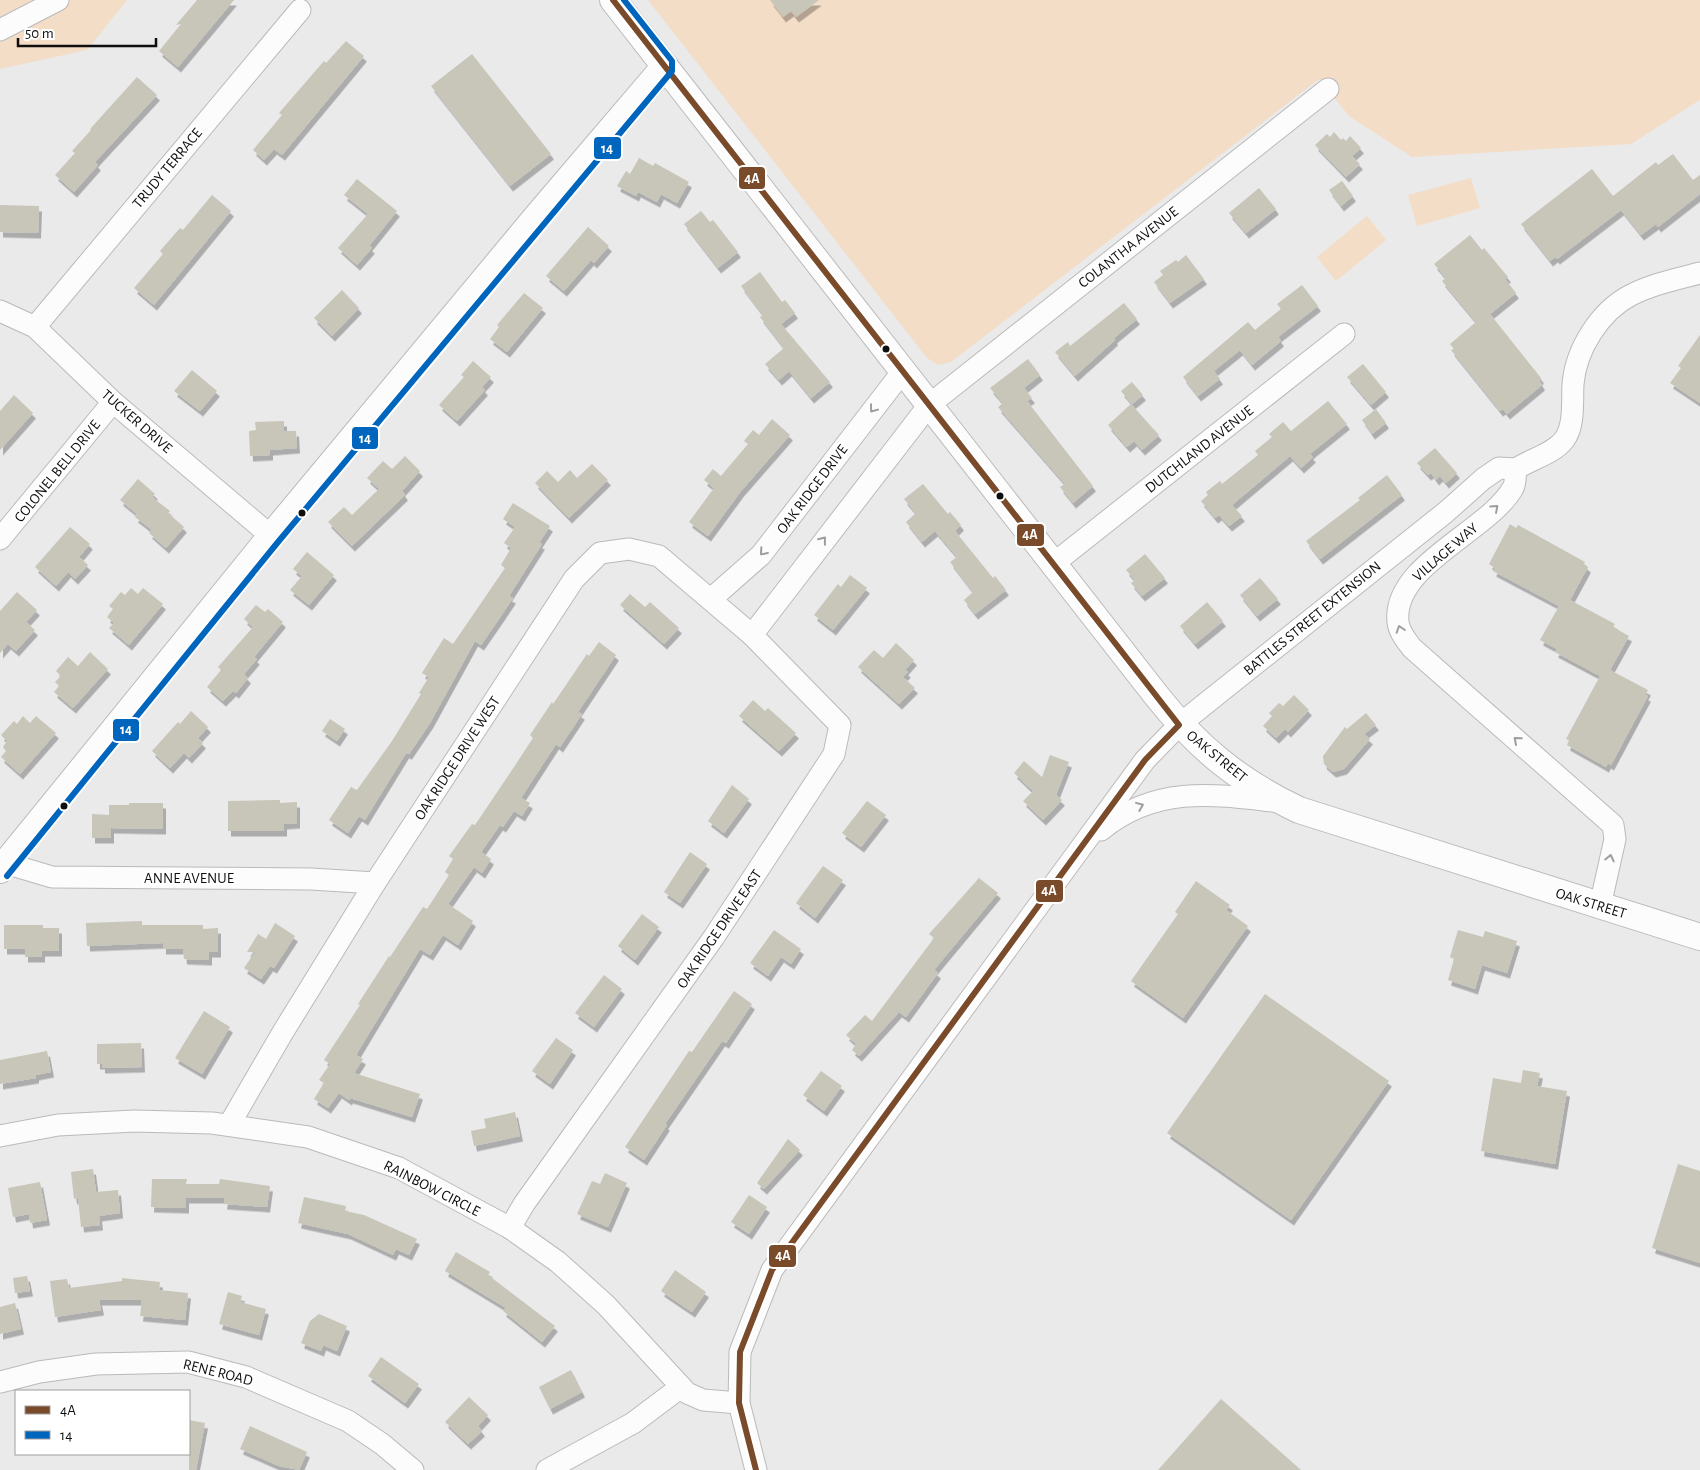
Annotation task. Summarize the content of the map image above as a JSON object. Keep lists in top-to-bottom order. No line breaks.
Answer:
{"streets":{"main road":["OAK STREET"],"street":["TRUDY TERRACE","COLANTHA AVENUE","TUCKER DRIVE","DUTCHLAND AVENUE","COLONEL BELL DRIVE","OAK RIDGE DRIVE","VILLAGE WAY","BATTLES STREET EXTENSION","OAK RIDGE DRIVE WEST","ANNE AVENUE","OAK RIDGE DRIVE EAST","RAINBOW CIRCLE","RENE ROAD"]},"crossings":[["TRUDY TERRACE","TUCKER DRIVE"],["COLANTHA AVENUE","OAK STREET"],["TUCKER DRIVE","COLONEL BELL DRIVE"],["DUTCHLAND AVENUE","OAK STREET"],["OAK RIDGE DRIVE","OAK STREET"],["OAK RIDGE DRIVE","OAK RIDGE DRIVE WEST"],["VILLAGE WAY","BATTLES STREET EXTENSION"],["VILLAGE WAY","OAK STREET"],["BATTLES STREET EXTENSION","OAK STREET"],["BATTLES STREET EXTENSION","RAINBOW CIRCLE"],["OAK RIDGE DRIVE WEST","ANNE AVENUE"],["OAK RIDGE DRIVE WEST","OAK RIDGE DRIVE EAST"],["OAK RIDGE DRIVE WEST","RAINBOW CIRCLE"],["OAK RIDGE DRIVE EAST","RAINBOW CIRCLE"]],"lines":["transit line 4A","transit line 14"],"legend":["4A","14"],"scale_bar":"50 m"}
